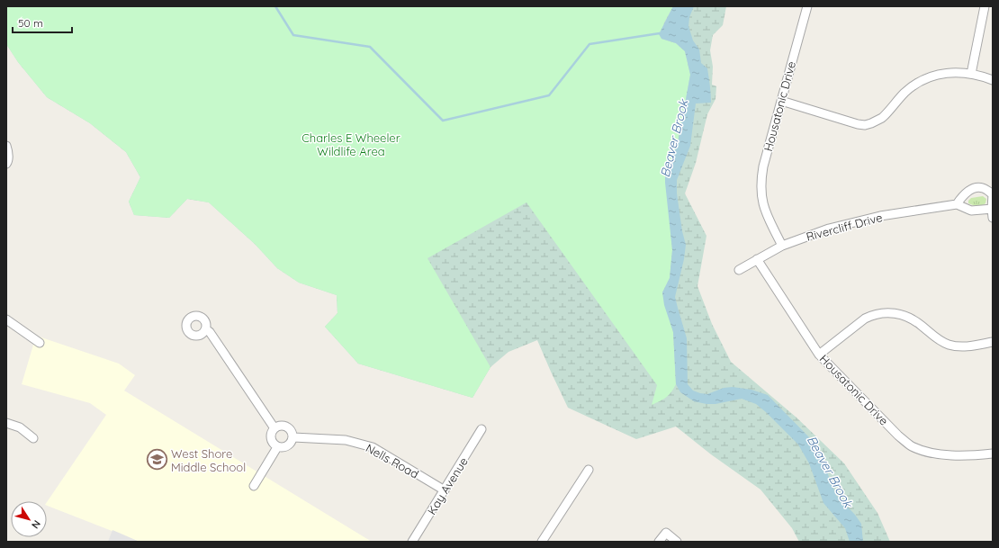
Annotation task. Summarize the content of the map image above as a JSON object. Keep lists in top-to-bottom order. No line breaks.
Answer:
{"streets":{"street":["Housatonic Drive","Rivercliff Drive","Nells Road","Kay Avenue"]},"crossings":[["Housatonic Drive","Rivercliff Drive"],["Nells Road","Kay Avenue"]],"water":["Beaver Brook"],"parks":["Charles E Wheeler Wildlife Area"],"places":{"school or university":["West Shore Middle School"]},"scale_bar":"50 m","north":"bottom right"}
